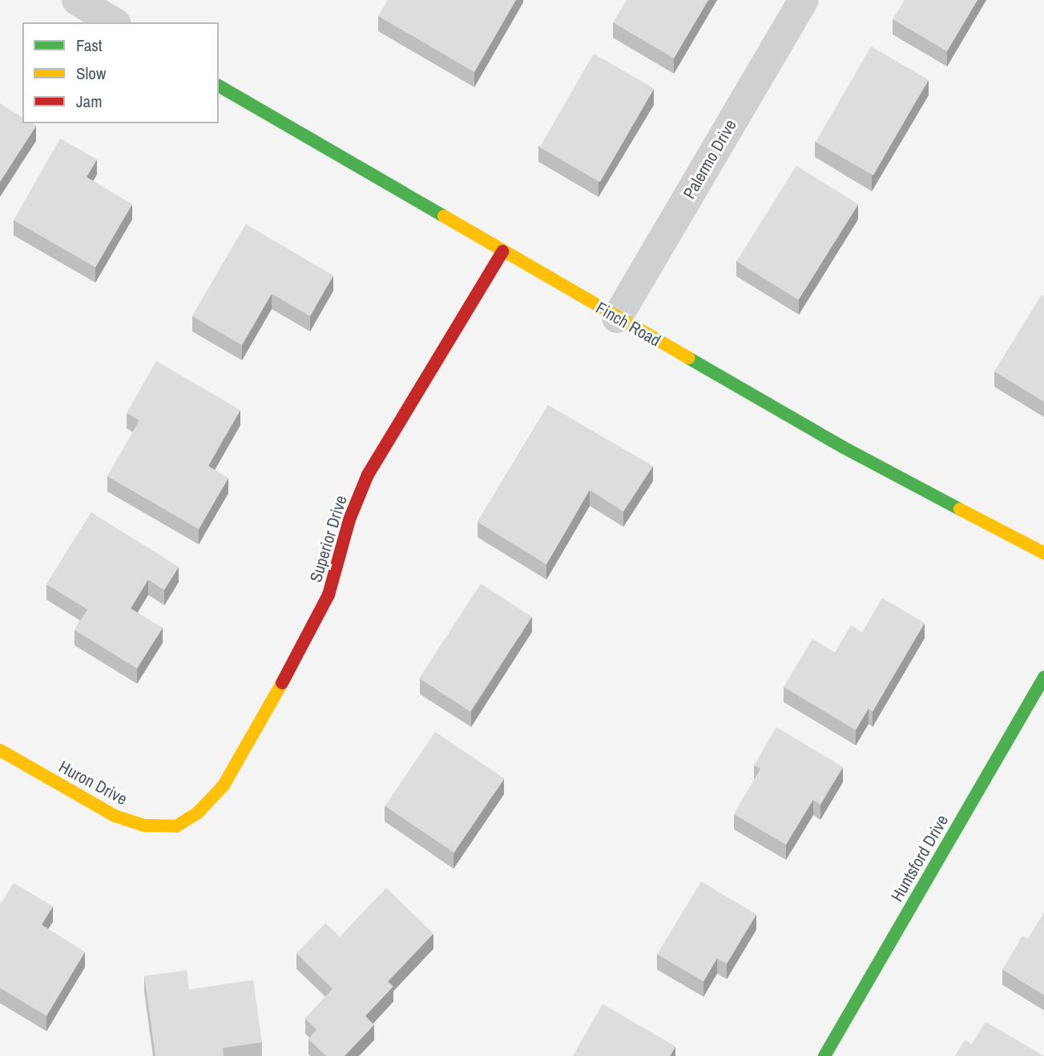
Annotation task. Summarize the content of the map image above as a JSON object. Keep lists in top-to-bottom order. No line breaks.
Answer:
{"streets":{"street":["Palermo Drive","Finch Road","Superior Drive","Huron Drive","Huntsford Drive"]},"crossings":[["Palermo Drive","Finch Road"],["Finch Road","Superior Drive"],["Superior Drive","Huron Drive"]],"legend":["Fast","Slow","Jam"]}
